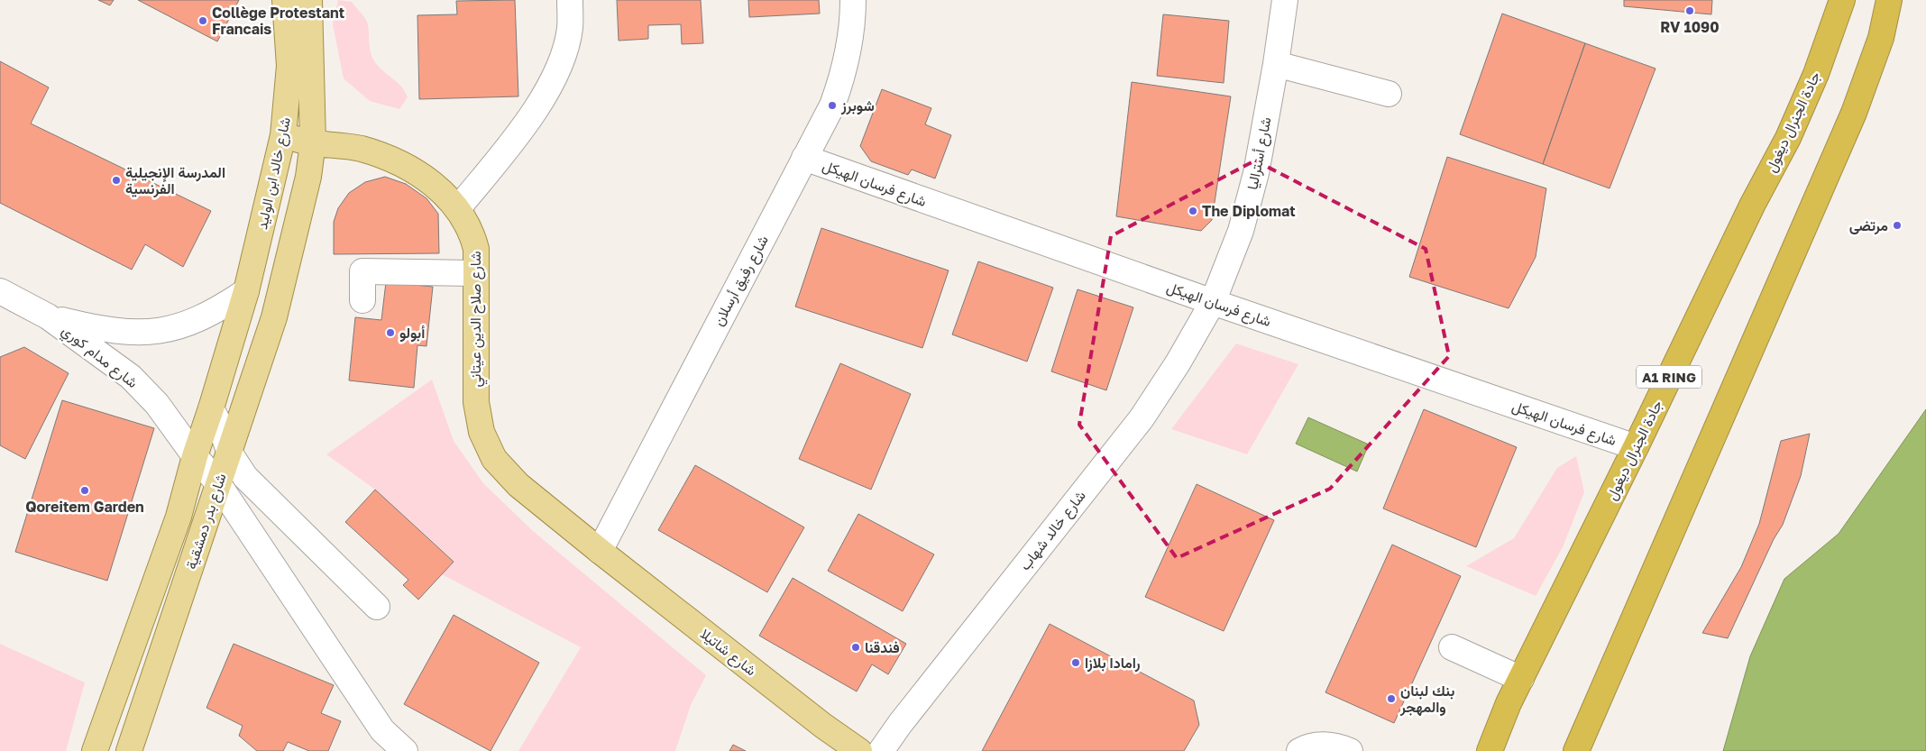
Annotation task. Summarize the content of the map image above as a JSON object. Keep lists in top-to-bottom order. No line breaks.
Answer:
{"streets":{"highway":["جادة الجنرال ديغول","A1 RING"],"main road":["شارع خالد ابن الوليد","شارع صلاح الدين عيتاني","شارع بدر دمشقية","شارع شاتيلا"],"street":["شارع أستراليا","شارع فرسان الهيكل","شارع رفيق أرسلان","شارع مدام كوري","شارع خالد شهاب"]},"crossings":[["جادة الجنرال ديغول","شارع فرسان الهيكل"],["شارع أستراليا","شارع فرسان الهيكل"],["شارع أستراليا","شارع خالد شهاب"],["شارع خالد ابن الوليد","شارع صلاح الدين عيتاني"],["شارع خالد ابن الوليد","شارع بدر دمشقية"],["شارع فرسان الهيكل","شارع رفيق أرسلان"],["شارع فرسان الهيكل","شارع خالد شهاب"],["شارع رفيق أرسلان","شارع صلاح الدين عيتاني"],["شارع رفيق أرسلان","شارع شاتيلا"],["شارع صلاح الدين عيتاني","شارع شاتيلا"],["شارع مدام كوري","شارع بدر دمشقية"]],"places":["RV 1090","Collège Protestant Francais","شوبرز","المدرسة الإنجيلية الفرنسية","The Diplomat","مرتضى","أبولو","Qoreitem Garden","فندقنا","رامادا بلازا","بنك لبنان والمهجر"]}
